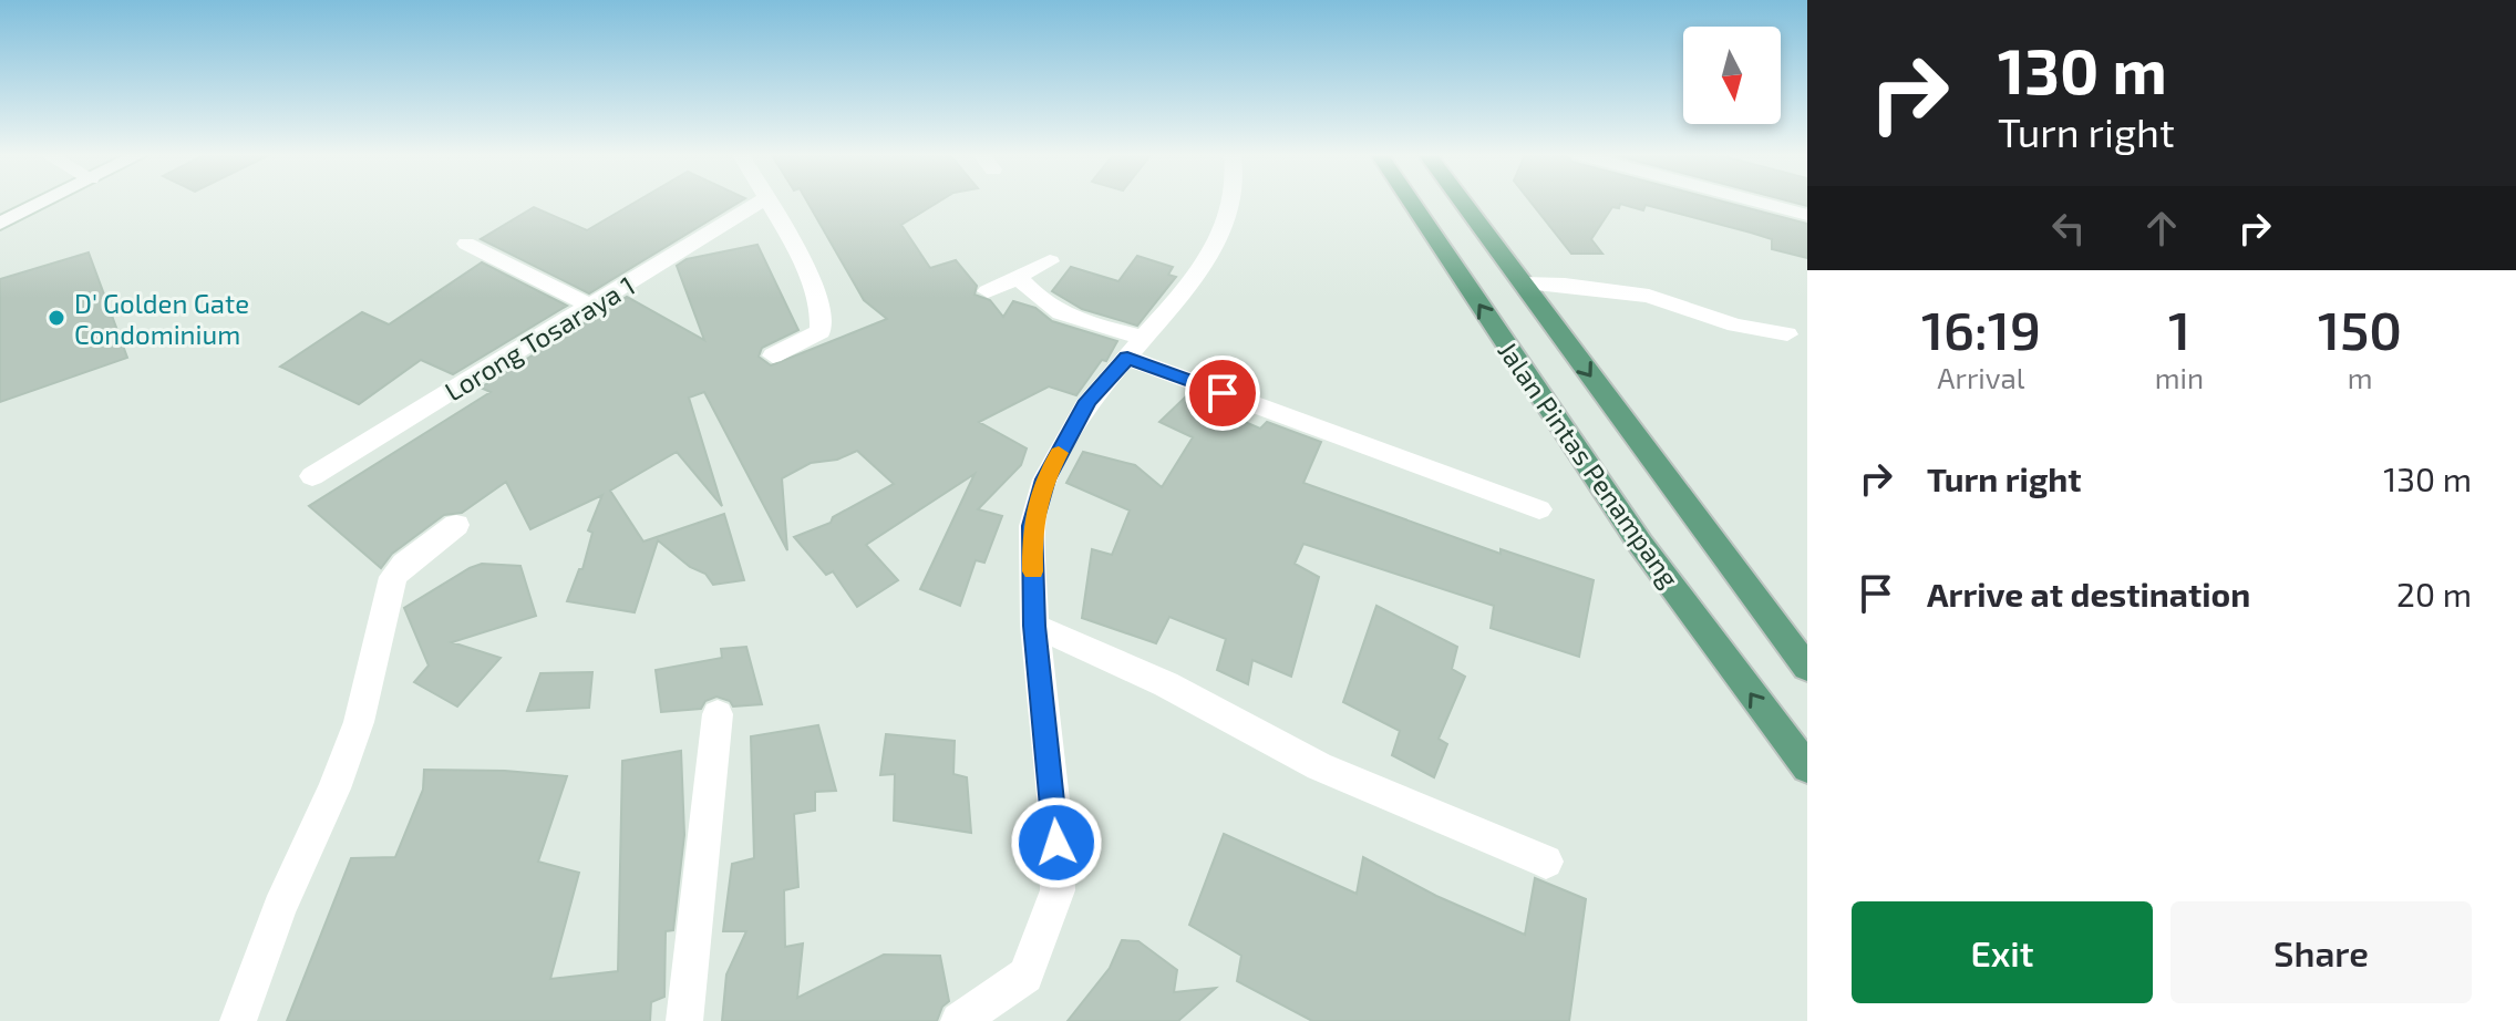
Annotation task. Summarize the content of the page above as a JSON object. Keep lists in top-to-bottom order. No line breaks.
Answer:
{"streets":{"main road":["Jalan Pintas Penampang"],"street":["Lorong Tosaraya 1"]},"places":["D' Golden Gate Condominium"],"north":"bottom","page":{"turn":["130 m","Turn right"],"eta":["16:19","Arrival","1","min","150","m"],"list":[{"name":"Turn right","value":"130 m"},{"name":"Arrive at destination","value":"20 m"}],"buttons":["Exit","Share"]}}
